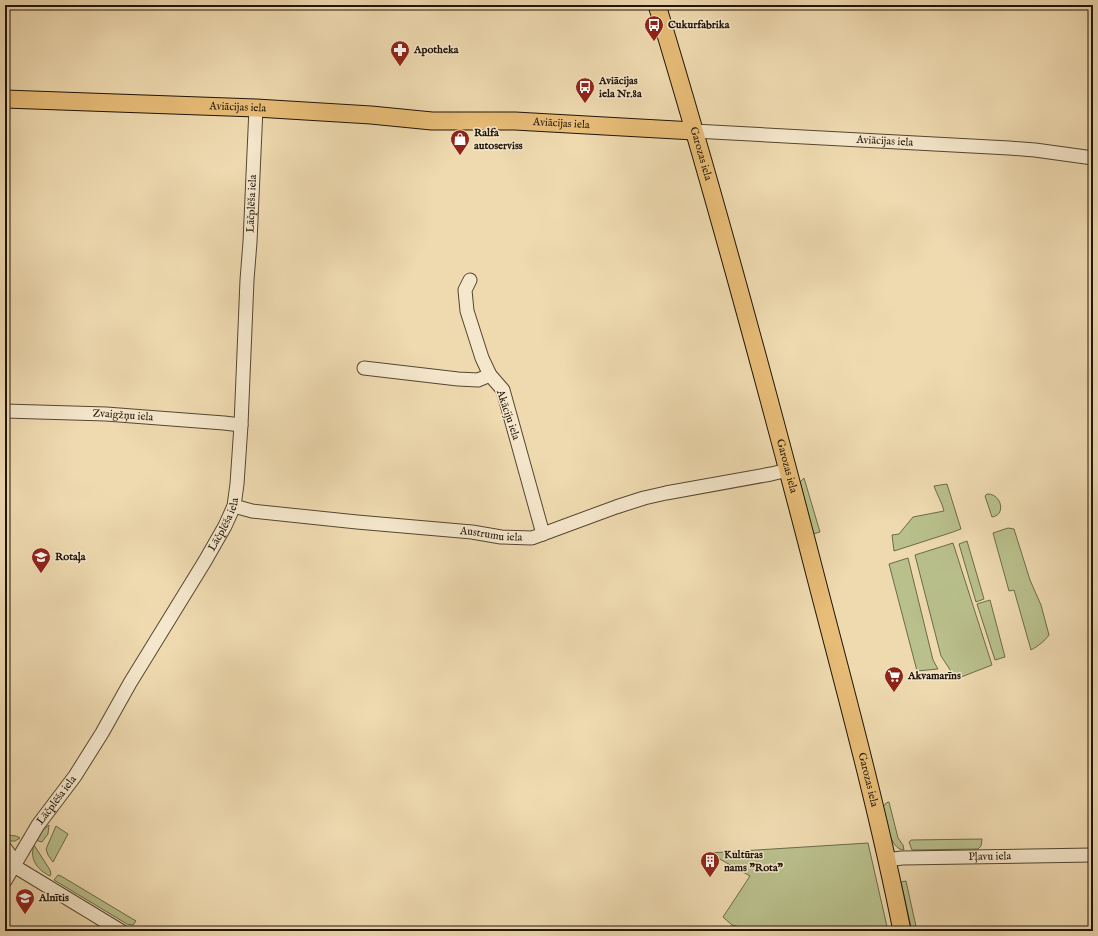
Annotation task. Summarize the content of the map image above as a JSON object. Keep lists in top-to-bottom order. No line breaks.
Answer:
{"streets":{"main road":["Aviācijas iela","Garozas iela"],"street":["Lāčplēša iela","Akāciju iela","Zvaigžņu iela","Austrumu iela","Pļavu iela"]},"crossings":[["Aviācijas iela","Garozas iela"],["Aviācijas iela","Lāčplēša iela"],["Garozas iela","Austrumu iela"],["Garozas iela","Pļavu iela"],["Lāčplēša iela","Zvaigžņu iela"],["Lāčplēša iela","Austrumu iela"],["Akāciju iela","Austrumu iela"]],"places":{"bus stop":["Cukurfabrika","Aviācijas iela Nr.8a"],"pharmacy":["Apotheka"],"shop":["Ralfa autoserviss"],"school or university":["Rotaļa","Alnītis"],"supermarket":["Akvamarīns"],"building":["Kultūras nams \"Rota\""]}}
